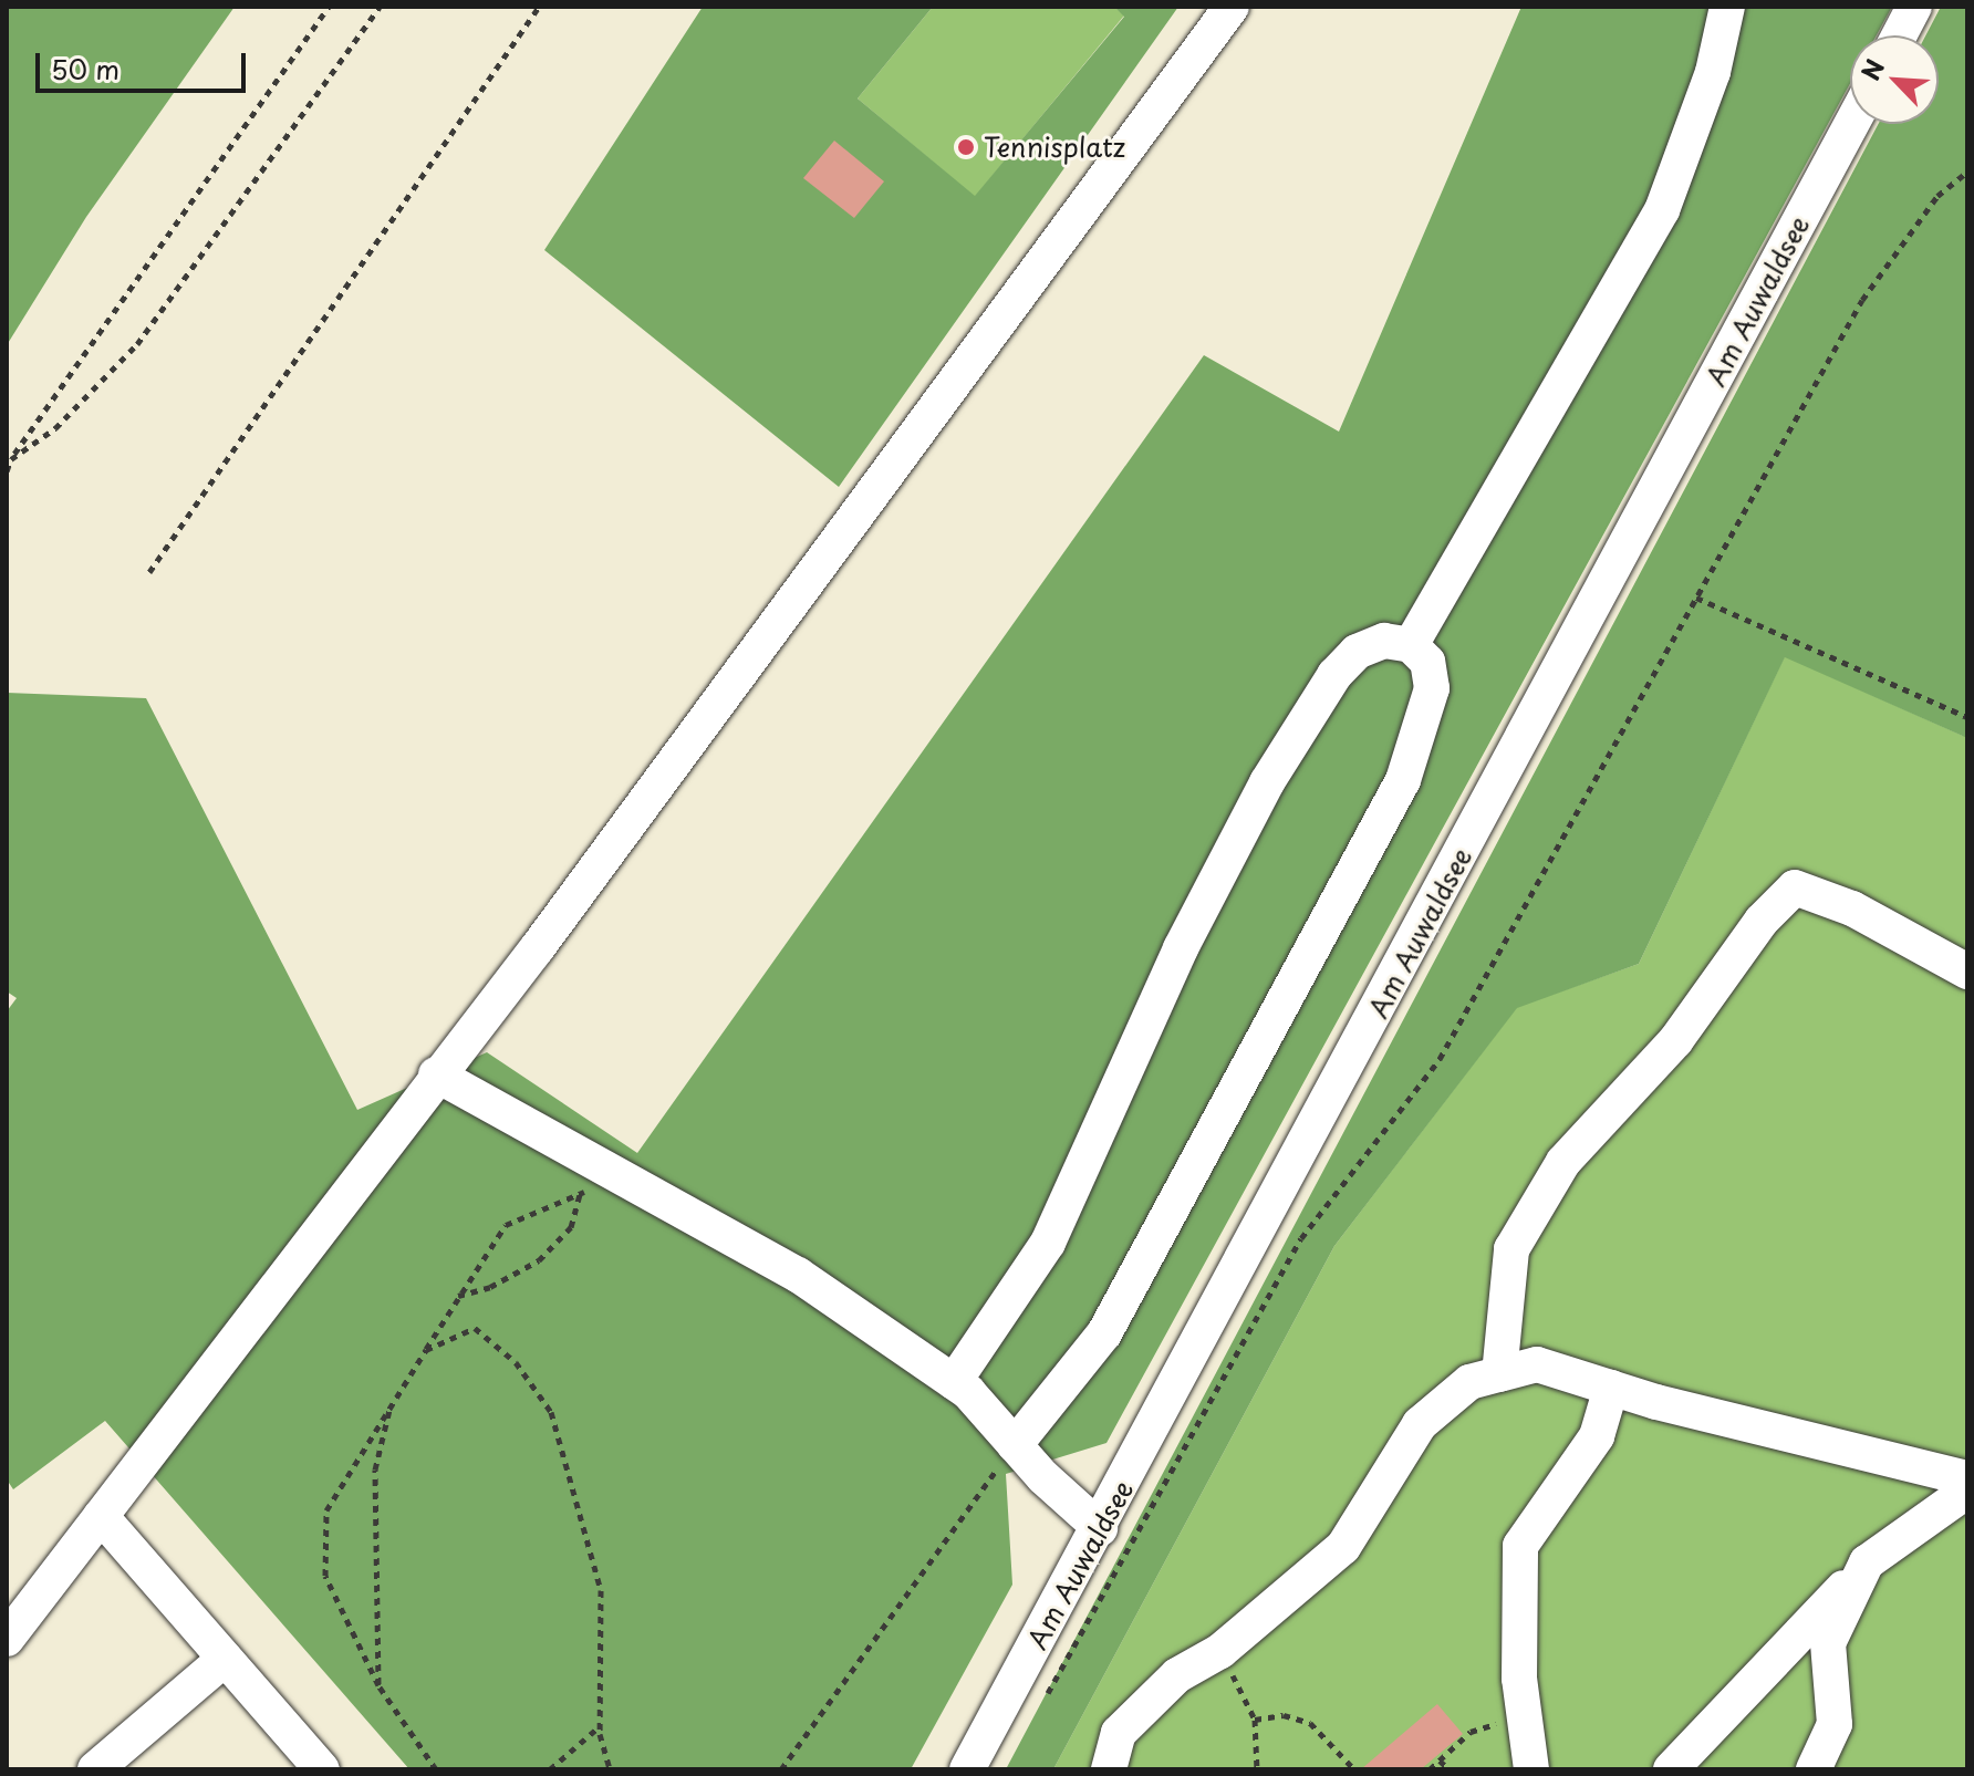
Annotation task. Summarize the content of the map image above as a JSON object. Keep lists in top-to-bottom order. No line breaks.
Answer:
{"streets":{"street":["Am Auwaldsee"]},"places":["Tennisplatz"],"scale_bar":"50 m","north":"top left"}
